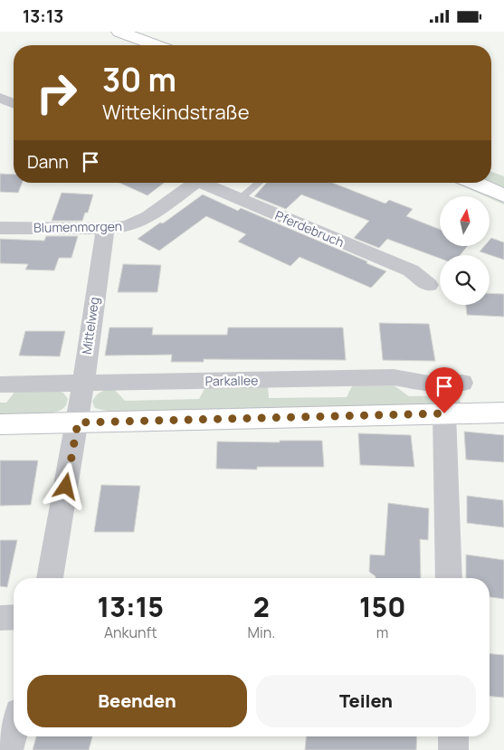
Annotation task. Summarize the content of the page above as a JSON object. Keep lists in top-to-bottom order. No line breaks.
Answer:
{"streets":{"street":["Blumenmorgen","Pferdebruch","Mittelweg","Parkallee"]},"crossings":[["Blumenmorgen","Mittelweg"],["Mittelweg","Parkallee"]],"north":"top","page":{"status":"13:13","turn":["30 m","Wittekindstraße"],"then":"Dann","eta":["13:15","Ankunft","2","Min.","150","m"],"buttons":["Beenden","Teilen"]}}
